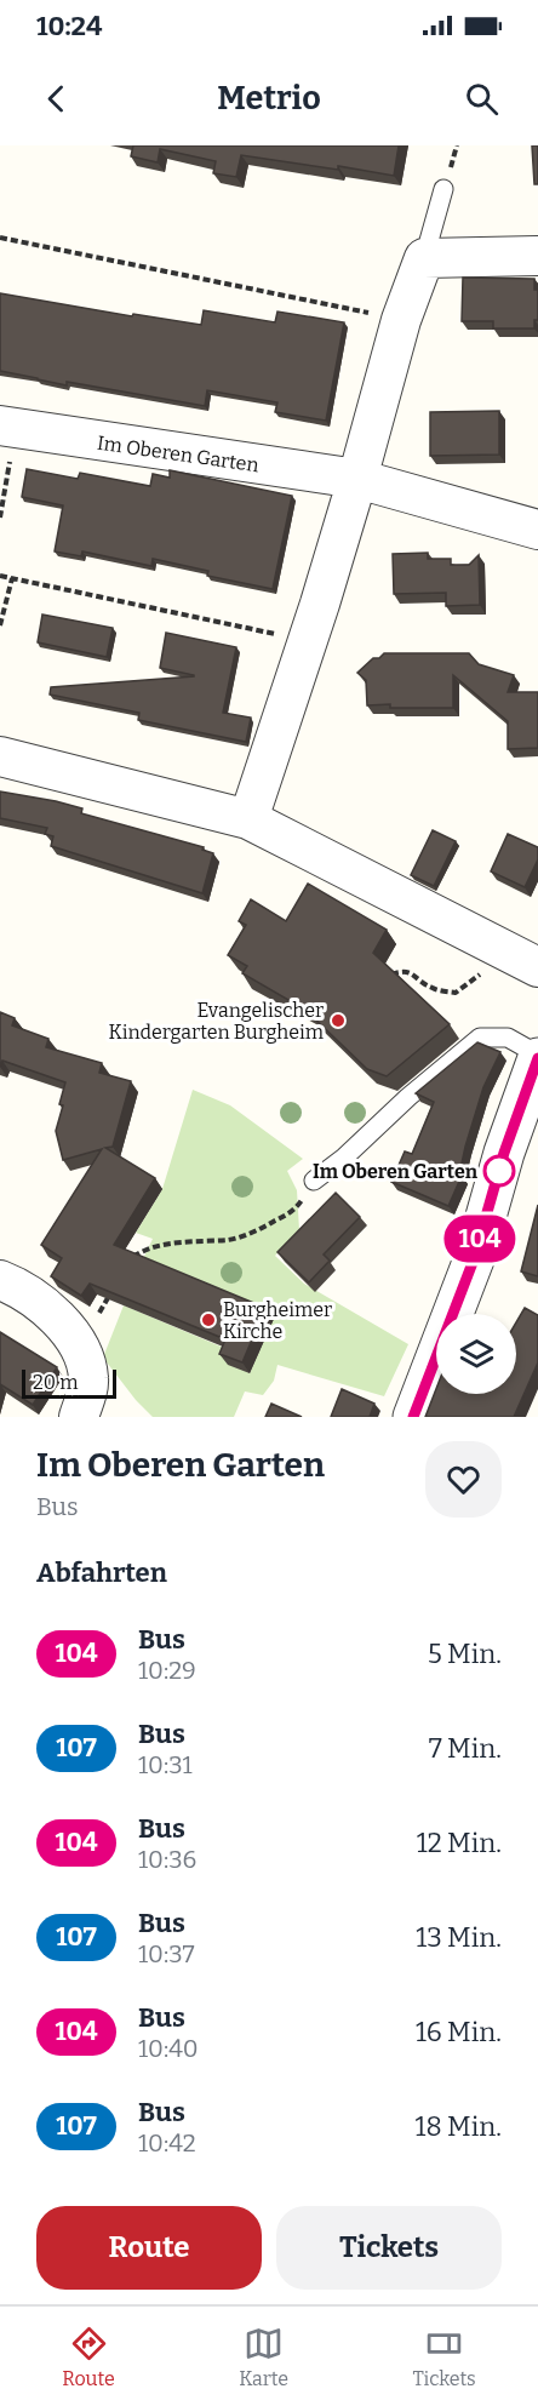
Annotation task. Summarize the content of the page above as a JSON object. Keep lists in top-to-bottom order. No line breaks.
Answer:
{"streets":{"street":["Im Oberen Garten"]},"places":["Evangelischer Kindergarten Burgheim","Im Oberen Garten","Burgheimer Kirche"],"lines":["bus line 104"],"scale_bar":"20 m","page":{"status":"10:24","header":"Metrio","on_map":"104","scale":"20 m","heading":[["Im Oberen Garten","Bus"],"Abfahrten"],"list":[{"mark":"104","name":"Bus","note":"10:29","value":"5 Min."},{"mark":"107","name":"Bus","note":"10:31","value":"7 Min."},{"mark":"104","name":"Bus","note":"10:36","value":"12 Min."},{"mark":"107","name":"Bus","note":"10:37","value":"13 Min."},{"mark":"104","name":"Bus","note":"10:40","value":"16 Min."},{"mark":"107","name":"Bus","note":"10:42","value":"18 Min."}],"buttons":["Route","Tickets"],"tabs":["Route","Karte","Tickets"]}}
